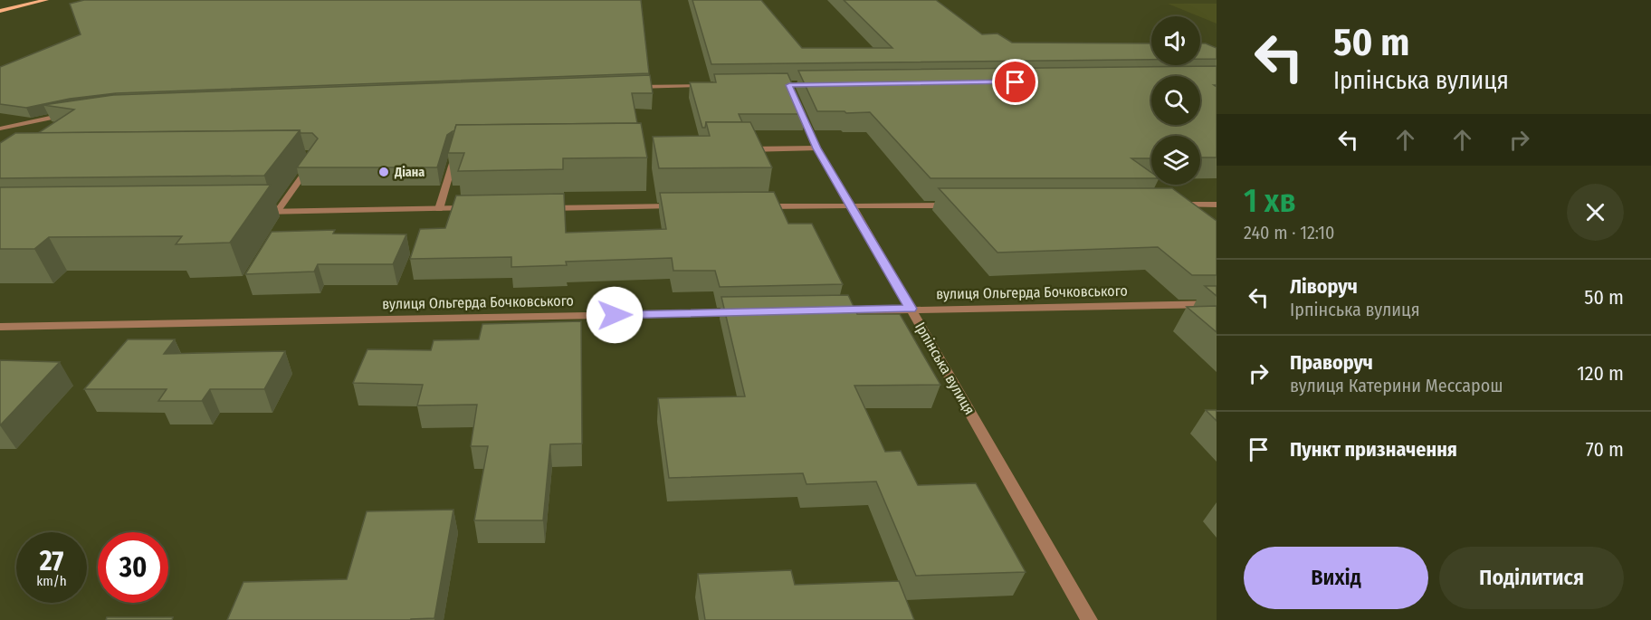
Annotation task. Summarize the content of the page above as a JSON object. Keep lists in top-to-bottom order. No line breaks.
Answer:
{"streets":{"street":["вулиця Ольгерда Бочковського","Ірпінська вулиця"]},"crossings":[["вулиця Ольгерда Бочковського","Ірпінська вулиця"]],"places":["Діана"],"page":{"turn":["50 m","Ірпінська вулиця"],"heading":["1 хв","240 m · 12:10"],"list":[{"name":"Ліворуч","note":"Ірпінська вулиця","value":"50 m"},{"name":"Праворуч","note":"вулиця Катерини Мессарош","value":"120 m"},{"name":"Пункт призначення","value":"70 m"}],"speed":"27 km/h","limit":"30","buttons":["Вихід","Поділитися"]}}
